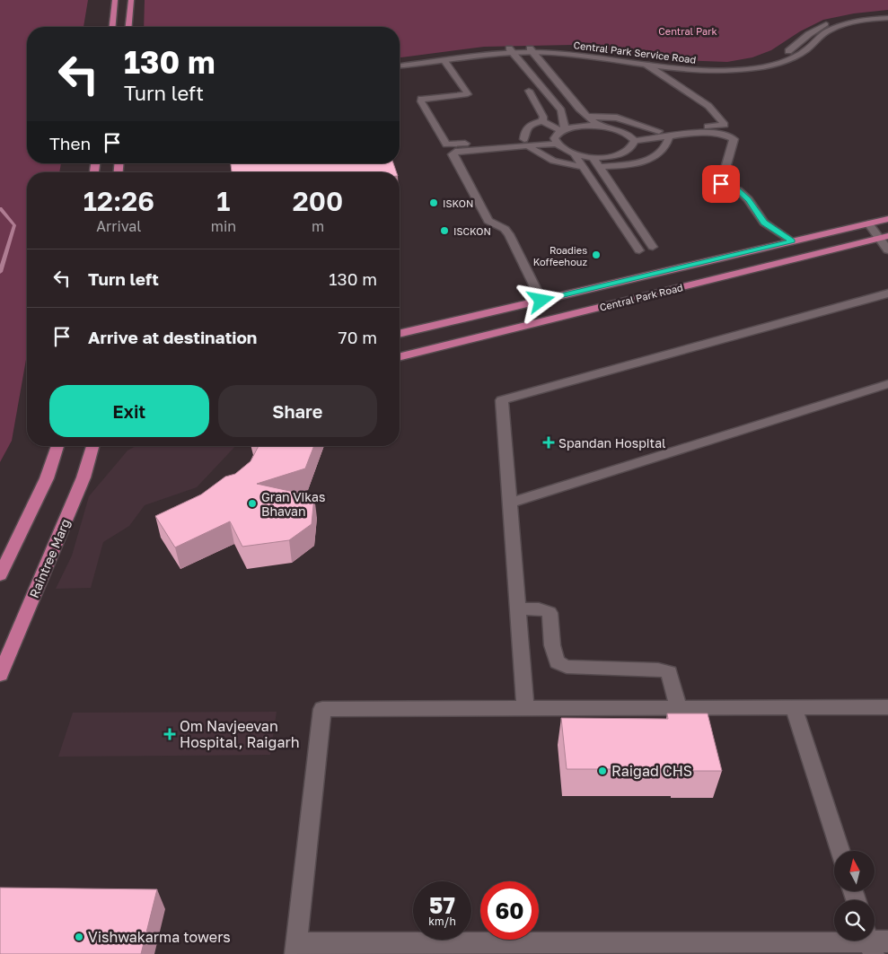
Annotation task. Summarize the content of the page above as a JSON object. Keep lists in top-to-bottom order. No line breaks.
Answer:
{"streets":{"main road":["Central Park Road","Raintree Marg"],"street":["Central Park Service Road"]},"parks":["Central Park"],"places":{"other":["ISKON","ISCKON","Roadies Koffeehouz","Gran Vikas Bhavan","Raigad CHS","Vishwakarma towers"],"health":["Spandan Hospital","Om Navjeevan Hospital, Raigarh"]},"north":"top","page":{"turn":["130 m","Turn left"],"then":"Then","eta":["12:26","Arrival","1","min","200","m"],"list":[{"name":"Turn left","value":"130 m"},{"name":"Arrive at destination","value":"70 m"}],"buttons":["Exit","Share"],"speed":"57 km/h","limit":"60"}}
